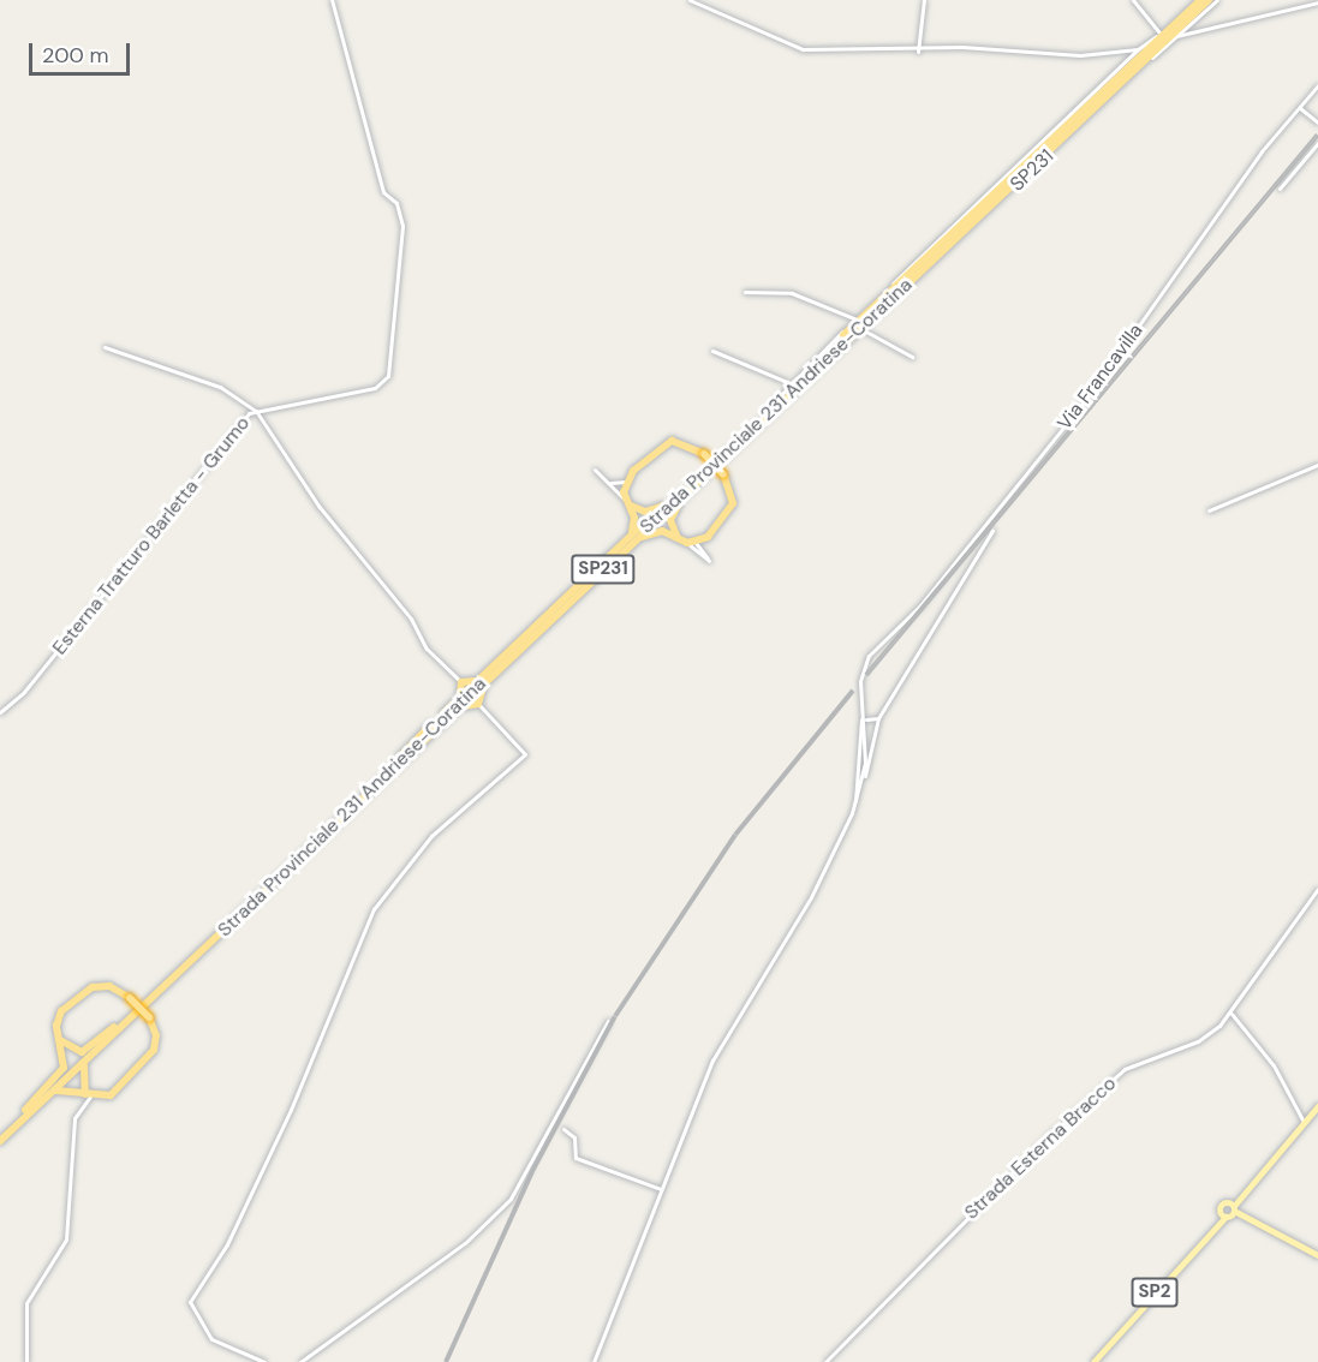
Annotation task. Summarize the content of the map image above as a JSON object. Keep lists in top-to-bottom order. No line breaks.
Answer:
{"streets":{"highway":["SP231","Strada Provinciale 231 Andriese-Coratina"],"main road":["SP2"],"street":["Via Francavilla","Esterna Tratturo Barletta - Grumo","Strada Esterna Bracco"]},"crossings":[["SP231","Strada Provinciale 231 Andriese-Coratina"]],"scale_bar":"200 m"}
